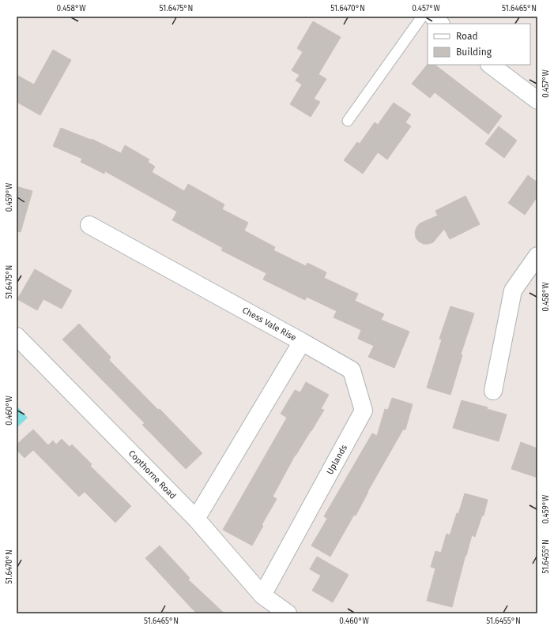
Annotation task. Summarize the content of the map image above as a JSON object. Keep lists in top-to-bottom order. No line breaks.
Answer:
{"streets":{"street":["Chess Vale Rise","Uplands","Copthorne Road"]},"crossings":[["Chess Vale Rise","Uplands"],["Chess Vale Rise","Copthorne Road"],["Uplands","Copthorne Road"]],"legend":["Road","Building"],"coordinates":["0.458°W","51.6475°N","51.6470°N","0.457°W","51.6465°N","0.459°W","0.460°W","51.6455°N"]}
